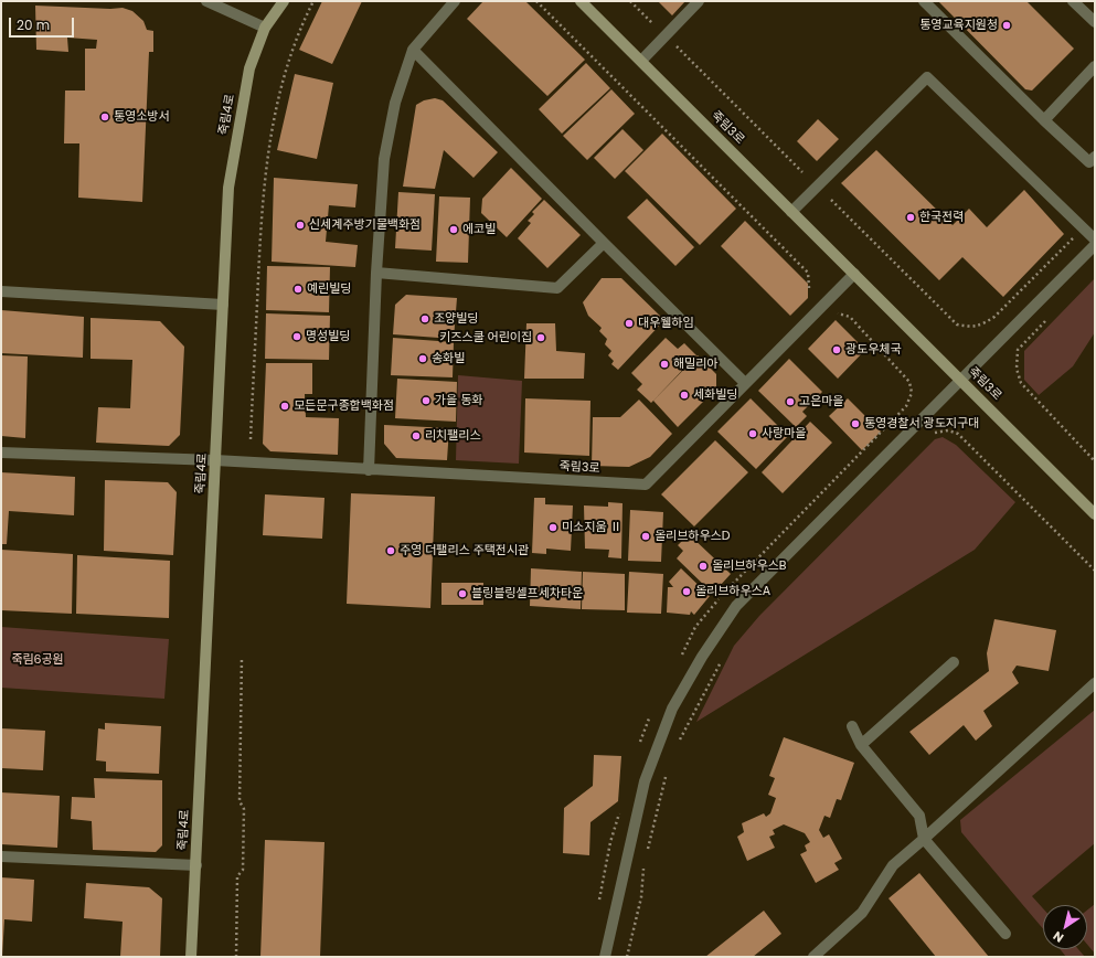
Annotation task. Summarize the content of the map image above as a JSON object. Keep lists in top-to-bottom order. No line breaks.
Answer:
{"streets":{"street":["죽림4로","죽림3로"]},"crossings":[["죽림4로","죽림3로"]],"parks":["죽림6공원"],"places":["통영교육지원청","통영소방서","한국전력","신세계주방기물백화점","에코빌","예린빌딩","조양빌딩","대우웰하임","명성빌딩","키즈스쿨 어린이집","광도우체국","송화빌","해밀리아","세화빌딩","가을 동화","고은마을","모든문구종합백화점","통영경찰서 광도지구대","사랑마을","리치팰리스","미소지움 Ⅱ","올리브하우스D","주영 더팰리스 주택전시관","올리브하우스B","올리브하우스A","블링블링셀프세차타운"],"scale_bar":"20 m","north":"bottom left"}
